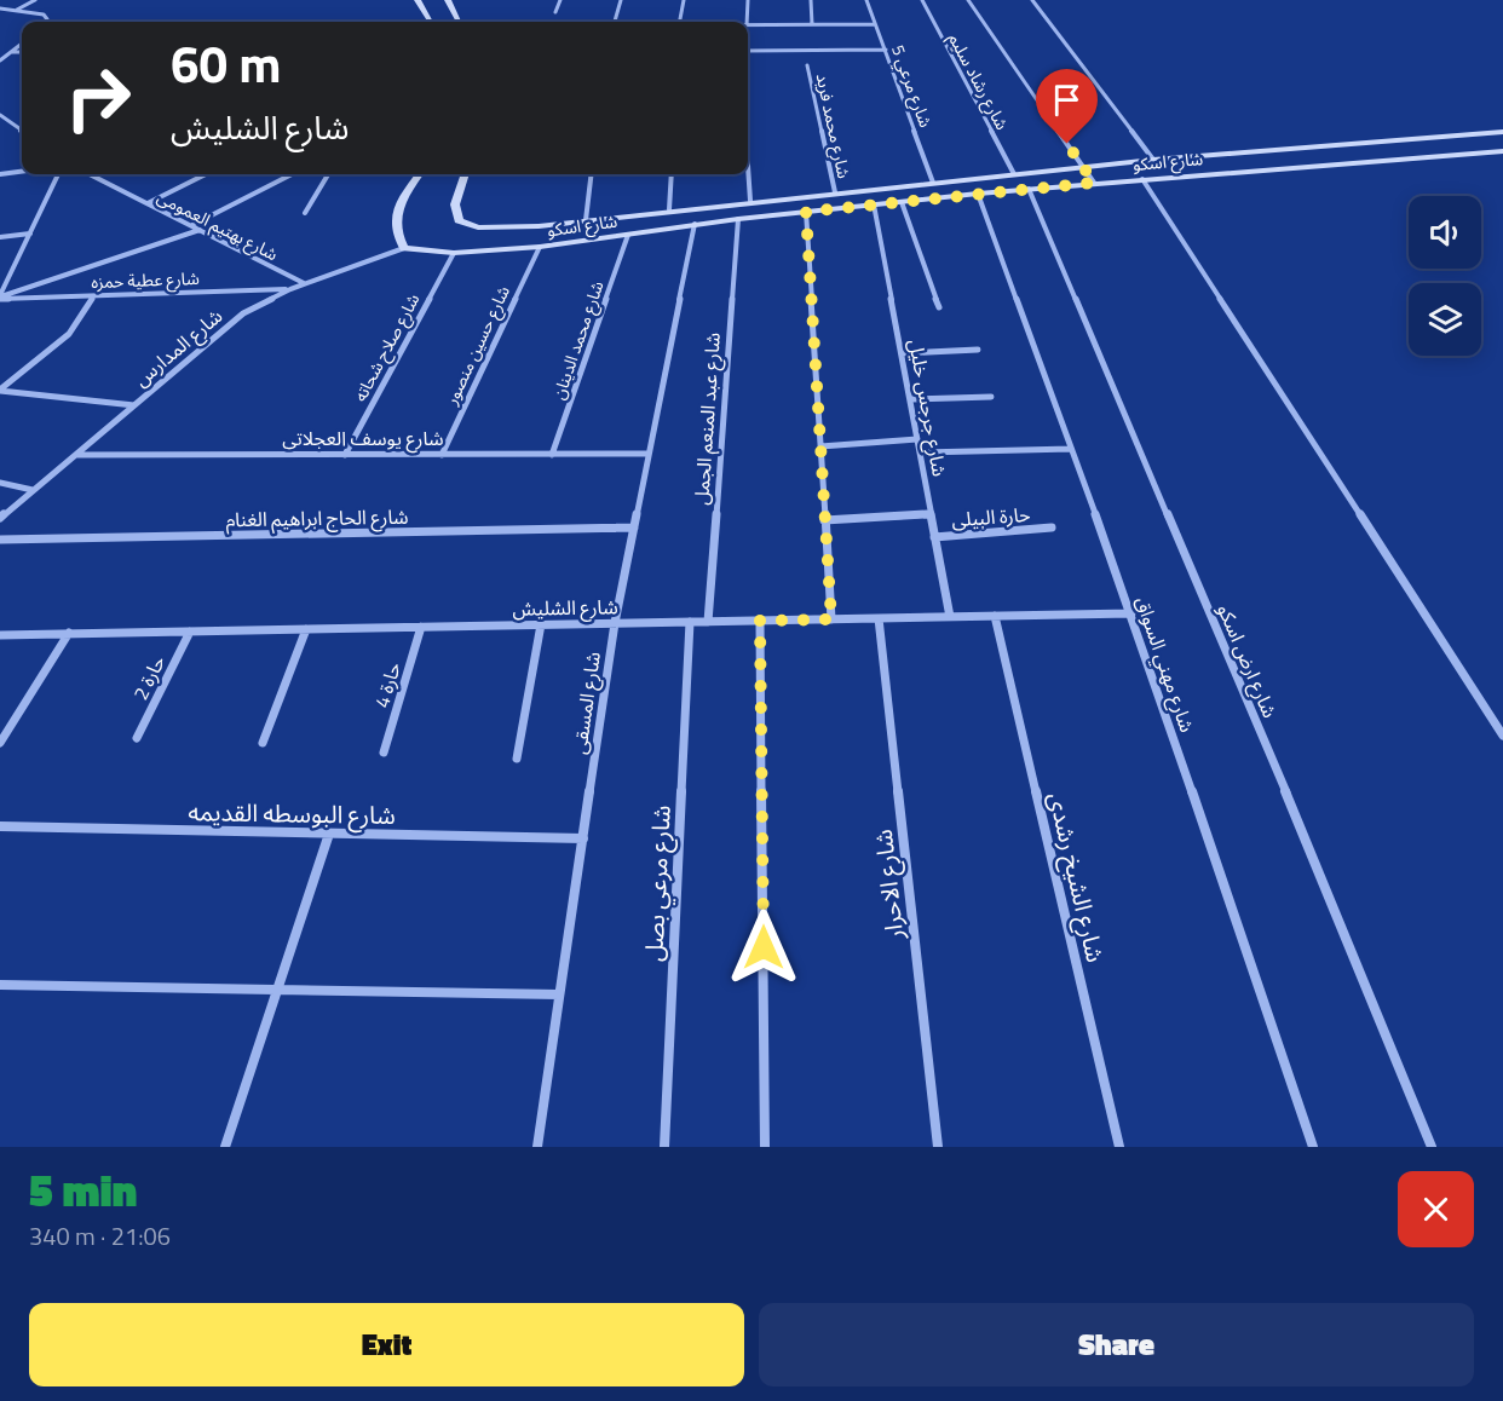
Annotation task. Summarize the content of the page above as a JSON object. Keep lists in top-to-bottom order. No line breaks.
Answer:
{"streets":{"main road":["شارع اسكو"],"street":["شارع رشاد سليم","شارع مرعي 5","شارع محمد فريد","شارع بهتيم العمومى","شارع عطية حمزه","شارع محمد الدينان","شارع حسين منصور","شارع المدارس","شارع صلاح شحاته","شارع جرجس خليل","شارع عبد المنعم الجمل","شارع يوسف العجلاتى","حارة البيلى","شارع الحاج ابراهيم الغنام","شارع الشليش","شارع ارض اسكو","شارع مهني السواق","حارة 2","حارة 4","شارع المسقى","شارع البوسطه القديمه","شارع الشيخ رشدى","شارع مرعي بصل","شارع الاحرار"]},"crossings":[["شارع رشاد سليم","شارع اسكو"],["شارع مرعي 5","شارع اسكو"],["شارع محمد فريد","شارع اسكو"],["شارع اسكو","شارع محمد الدينان"],["شارع اسكو","شارع حسين منصور"],["شارع اسكو","شارع المدارس"],["شارع اسكو","شارع صلاح شحاته"],["شارع اسكو","شارع جرجس خليل"],["شارع اسكو","شارع عبد المنعم الجمل"],["شارع اسكو","شارع ارض اسكو"],["شارع اسكو","شارع مهني السواق"],["شارع اسكو","شارع المسقى"],["شارع بهتيم العمومى","شارع المدارس"],["شارع عطية حمزه","شارع المدارس"],["شارع محمد الدينان","شارع يوسف العجلاتى"],["شارع حسين منصور","شارع يوسف العجلاتى"],["شارع المدارس","شارع يوسف العجلاتى"],["شارع صلاح شحاته","شارع يوسف العجلاتى"],["شارع جرجس خليل","حارة البيلى"],["شارع جرجس خليل","شارع الشليش"],["شارع عبد المنعم الجمل","شارع الشليش"],["شارع يوسف العجلاتى","شارع المسقى"],["شارع الحاج ابراهيم الغنام","شارع المسقى"],["شارع الشليش","شارع مهني السواق"],["شارع الشليش","حارة 2"],["شارع الشليش","حارة 4"],["شارع الشليش","شارع المسقى"],["شارع الشليش","شارع الشيخ رشدى"],["شارع الشليش","شارع مرعي بصل"],["شارع الشليش","شارع الاحرار"],["شارع المسقى","شارع البوسطه القديمه"]],"page":{"turn":["60 m","شارع الشليش"],"heading":["5 min","340 m · 21:06"],"buttons":["Exit","Share"]}}
